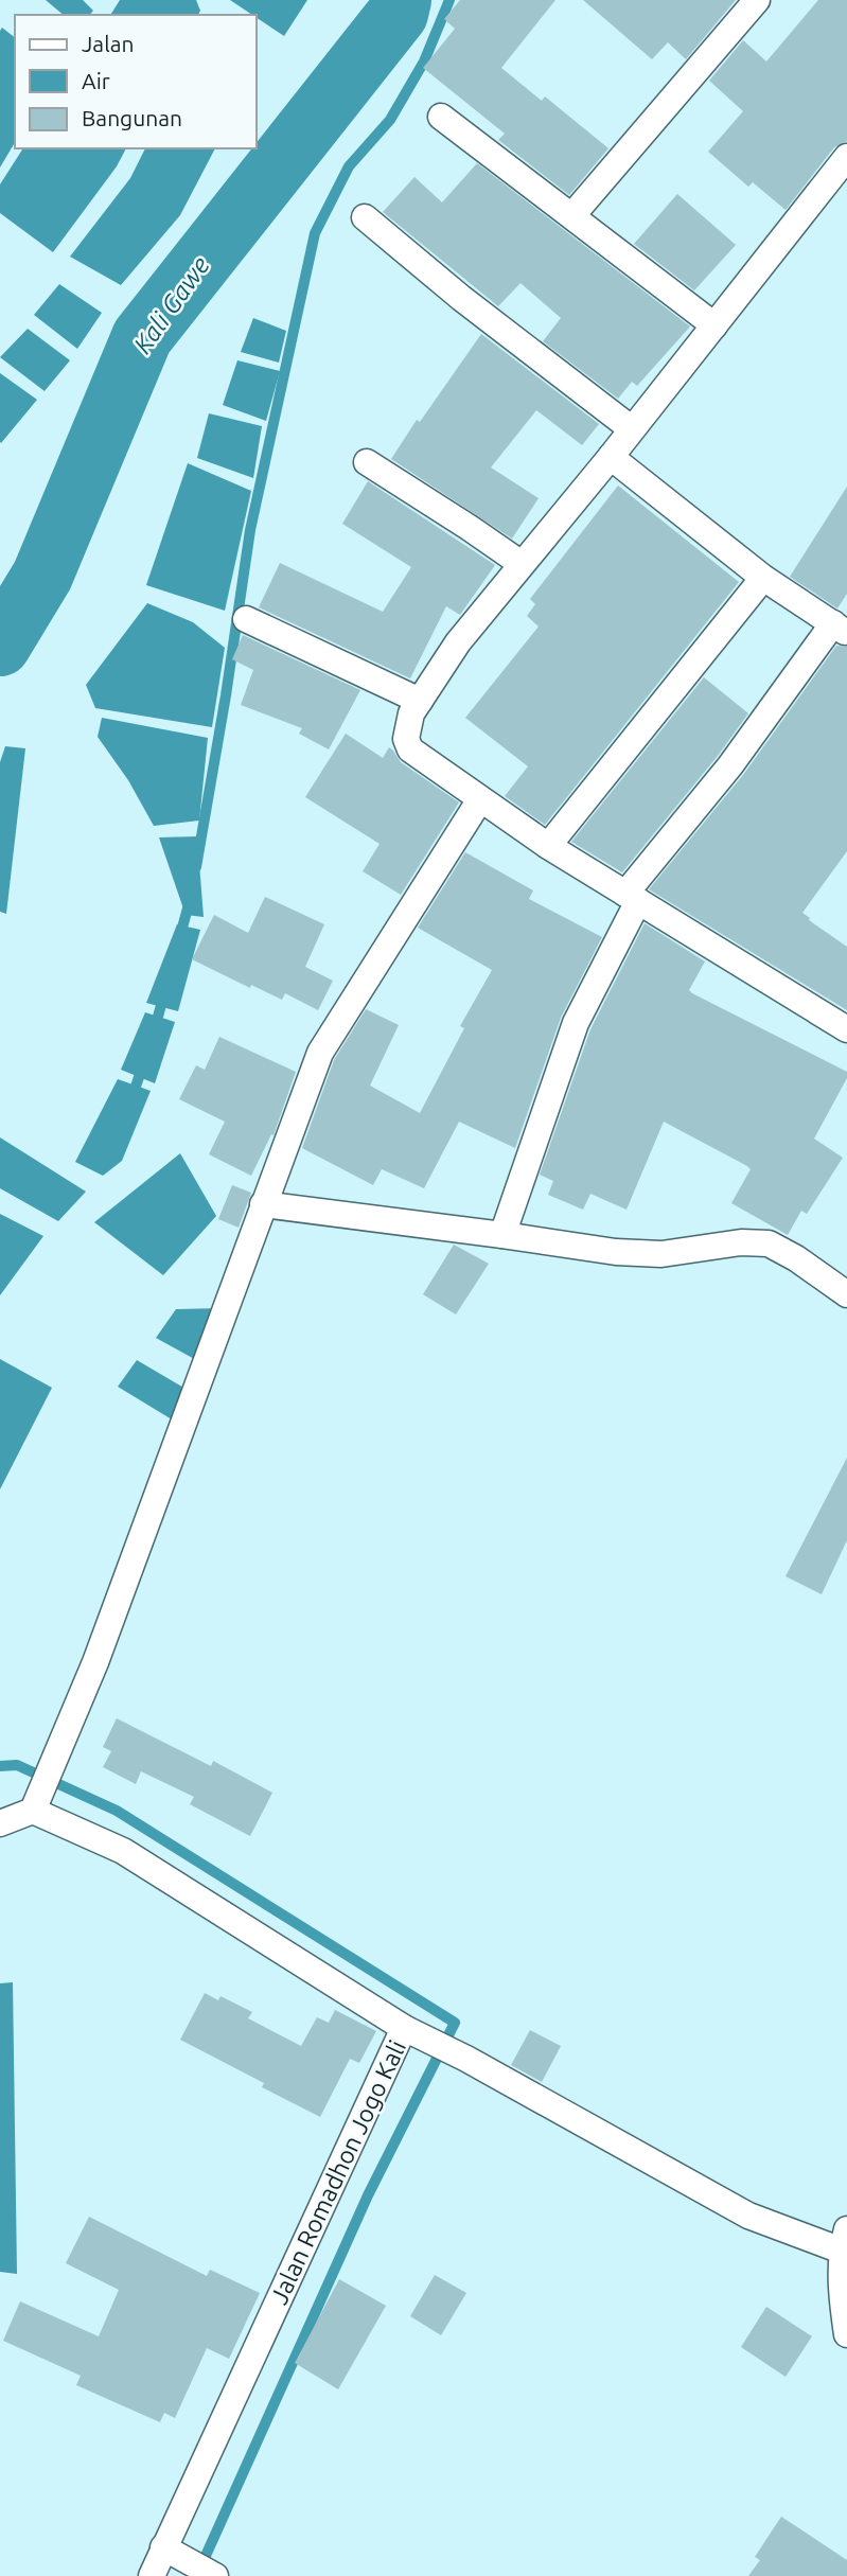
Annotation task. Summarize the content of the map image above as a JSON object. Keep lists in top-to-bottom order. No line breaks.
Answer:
{"streets":{"street":["Jalan Romadhon Jogo Kali"]},"water":["Kali Gawe"],"legend":["Jalan","Air","Bangunan"]}
